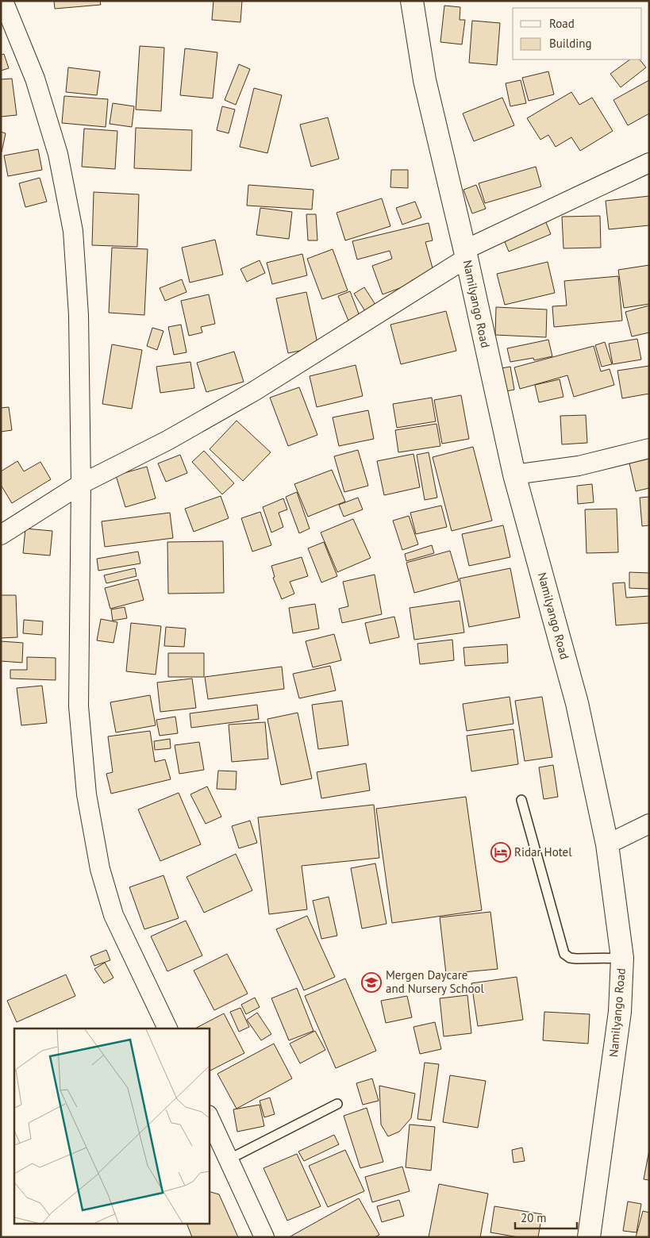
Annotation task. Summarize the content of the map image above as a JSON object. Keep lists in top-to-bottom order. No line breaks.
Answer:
{"streets":{"main road":["Namilyango Road"]},"places":{"hotel":["Ridar Hotel"],"school or university":["Mergen Daycare and Nursery School"]},"legend":["Road","Building"],"scale_bar":"20 m"}
